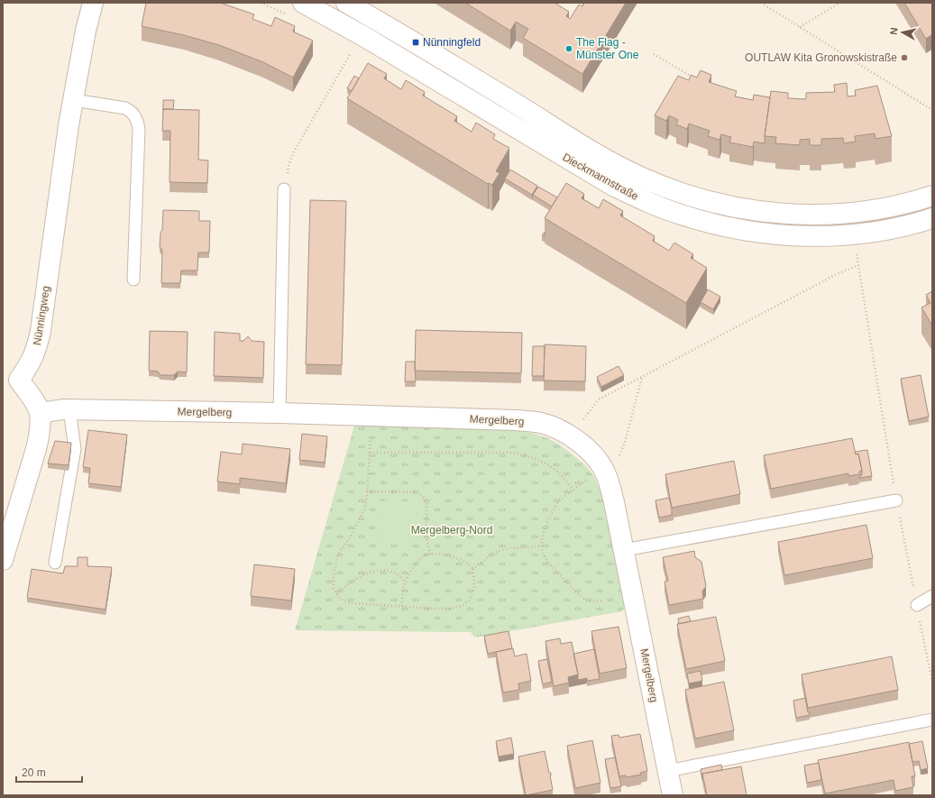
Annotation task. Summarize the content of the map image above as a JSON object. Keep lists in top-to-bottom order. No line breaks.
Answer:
{"streets":{"street":["Dieckmannstraße","Nünningweg","Mergelberg"]},"crossings":[["Nünningweg","Mergelberg"]],"parks":["Mergelberg-Nord"],"places":{"transit":["Nünningfeld"],"other":["The Flag - Münster One","OUTLAW Kita Gronowskistraße"]},"scale_bar":"20 m","north":"left"}
